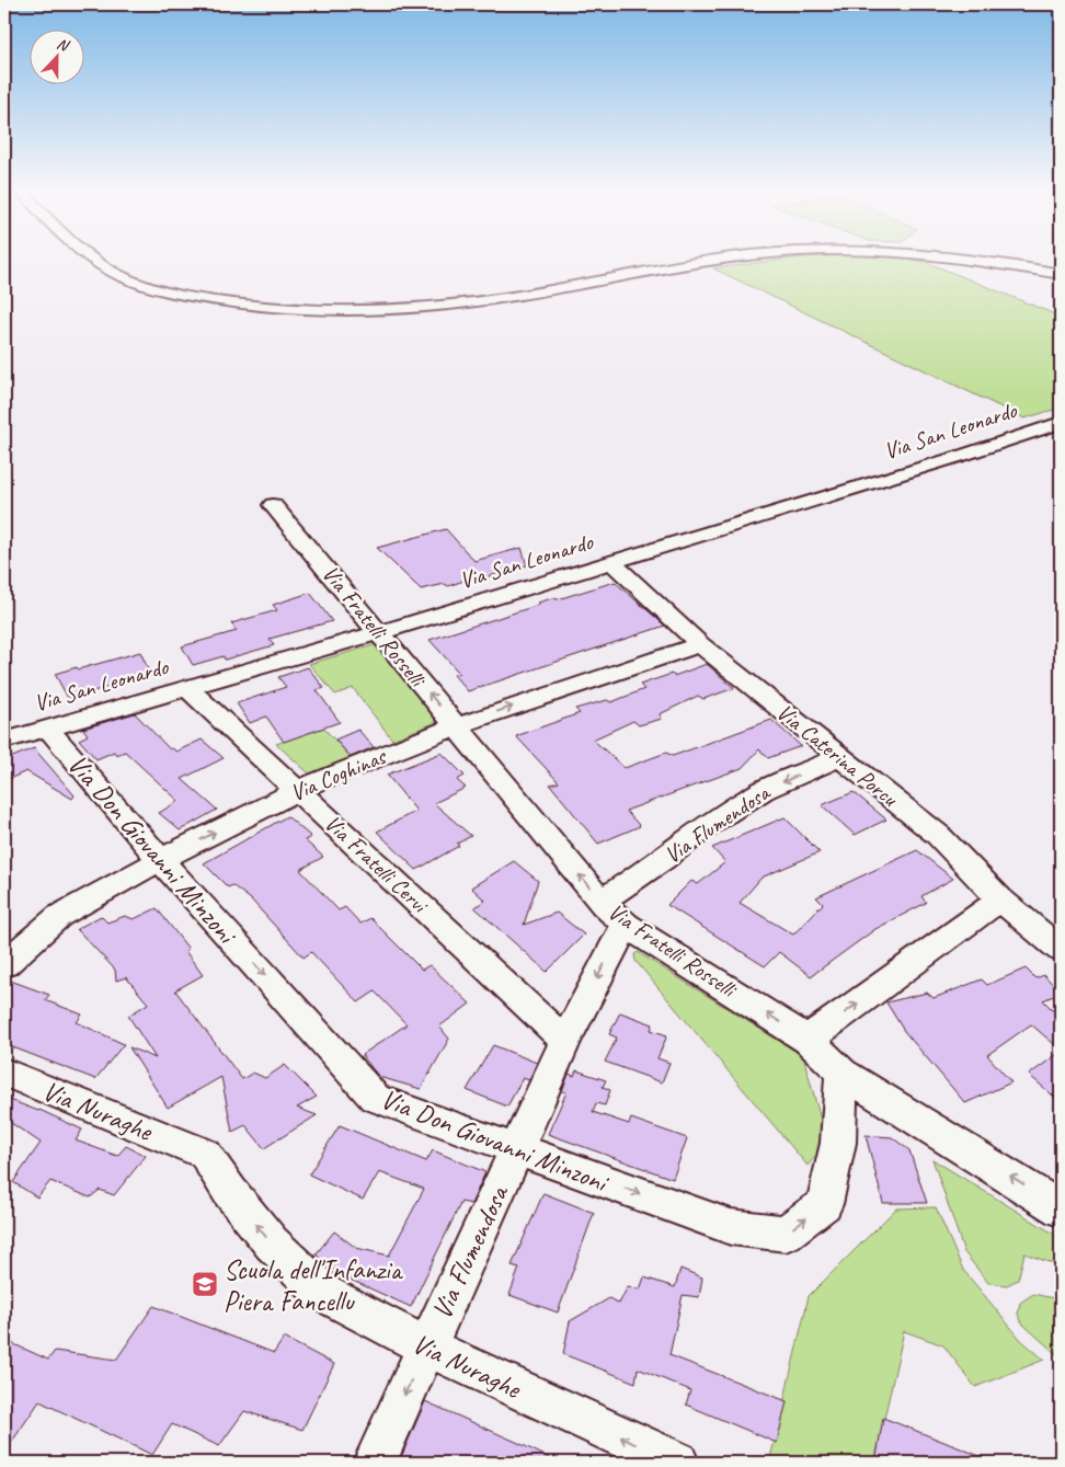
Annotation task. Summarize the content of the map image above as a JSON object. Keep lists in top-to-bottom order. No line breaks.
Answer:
{"streets":{"street":["Via San Leonardo","Via Fratelli Rosselli","Via Caterina Porcu","Via Coghinas","Via Flumendosa","Via Don Giovanni Minzoni","Via Fratelli Cervi","Via Nuraghe"]},"crossings":[["Via San Leonardo","Via Fratelli Rosselli"],["Via San Leonardo","Via Caterina Porcu"],["Via San Leonardo","Via Don Giovanni Minzoni"],["Via San Leonardo","Via Fratelli Cervi"],["Via Fratelli Rosselli","Via Coghinas"],["Via Fratelli Rosselli","Via Flumendosa"],["Via Fratelli Rosselli","Via Don Giovanni Minzoni"],["Via Caterina Porcu","Via Coghinas"],["Via Caterina Porcu","Via Flumendosa"],["Via Coghinas","Via Don Giovanni Minzoni"],["Via Coghinas","Via Fratelli Cervi"],["Via Flumendosa","Via Don Giovanni Minzoni"],["Via Flumendosa","Via Fratelli Cervi"],["Via Flumendosa","Via Nuraghe"]],"one_way":["Via Fratelli Rosselli","Via Coghinas","Via Flumendosa","Via Nuraghe"],"places":{"school or university":["Scuola dell'Infanzia Piera Fancellu"]},"north":"top"}
